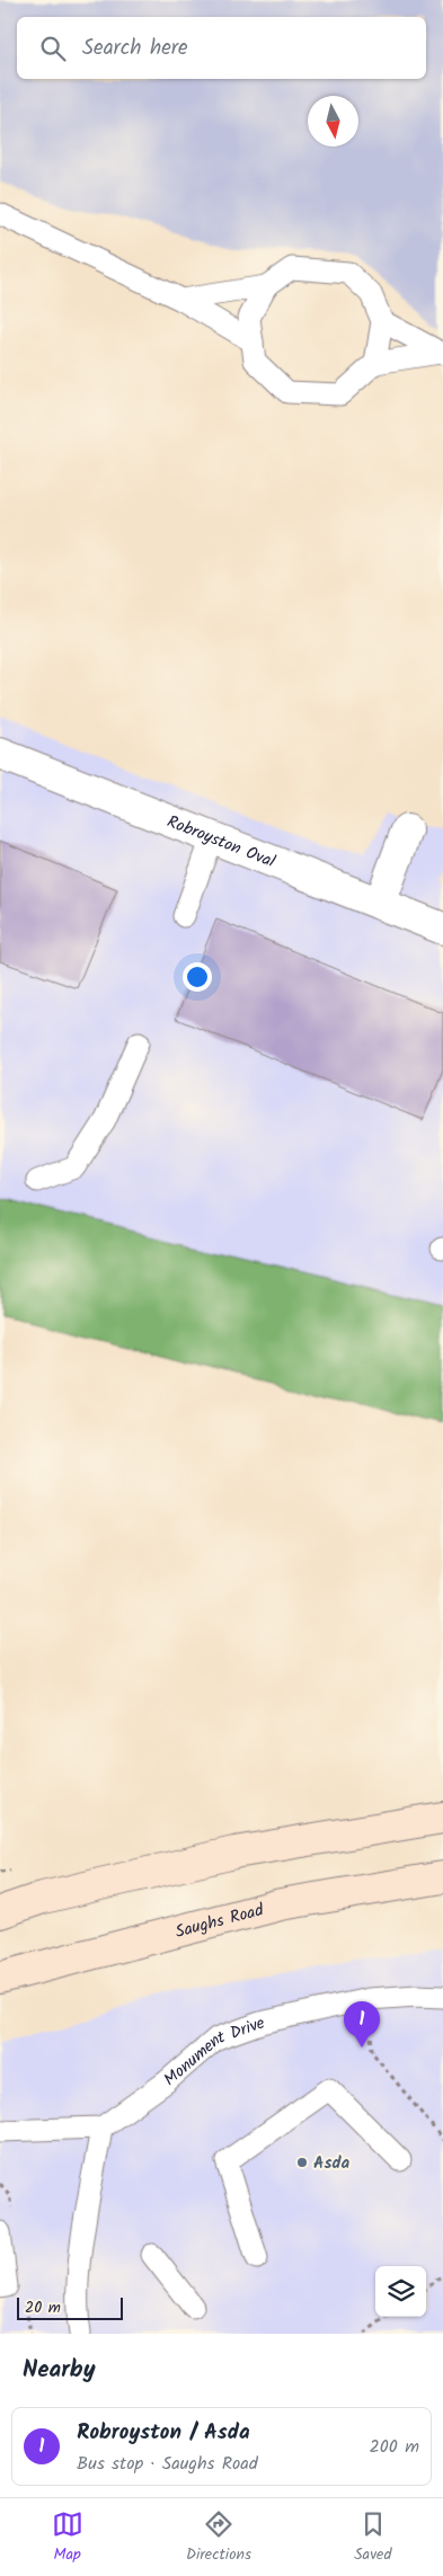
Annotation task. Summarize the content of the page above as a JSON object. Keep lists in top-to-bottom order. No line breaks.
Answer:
{"streets":{"street":["Robroyston Oval","Saughs Road"],"lane":["Monument Drive"]},"places":["Asda"],"scale_bar":"20 m","north":"bottom","page":{"search":"Search here","pins":"1","scale":"20 m","heading":"Nearby","list":[{"mark":"1","name":"Robroyston / Asda","note":"Bus stop · Saughs Road","value":"200 m"}],"nav":["Map","Directions","Saved"]}}
